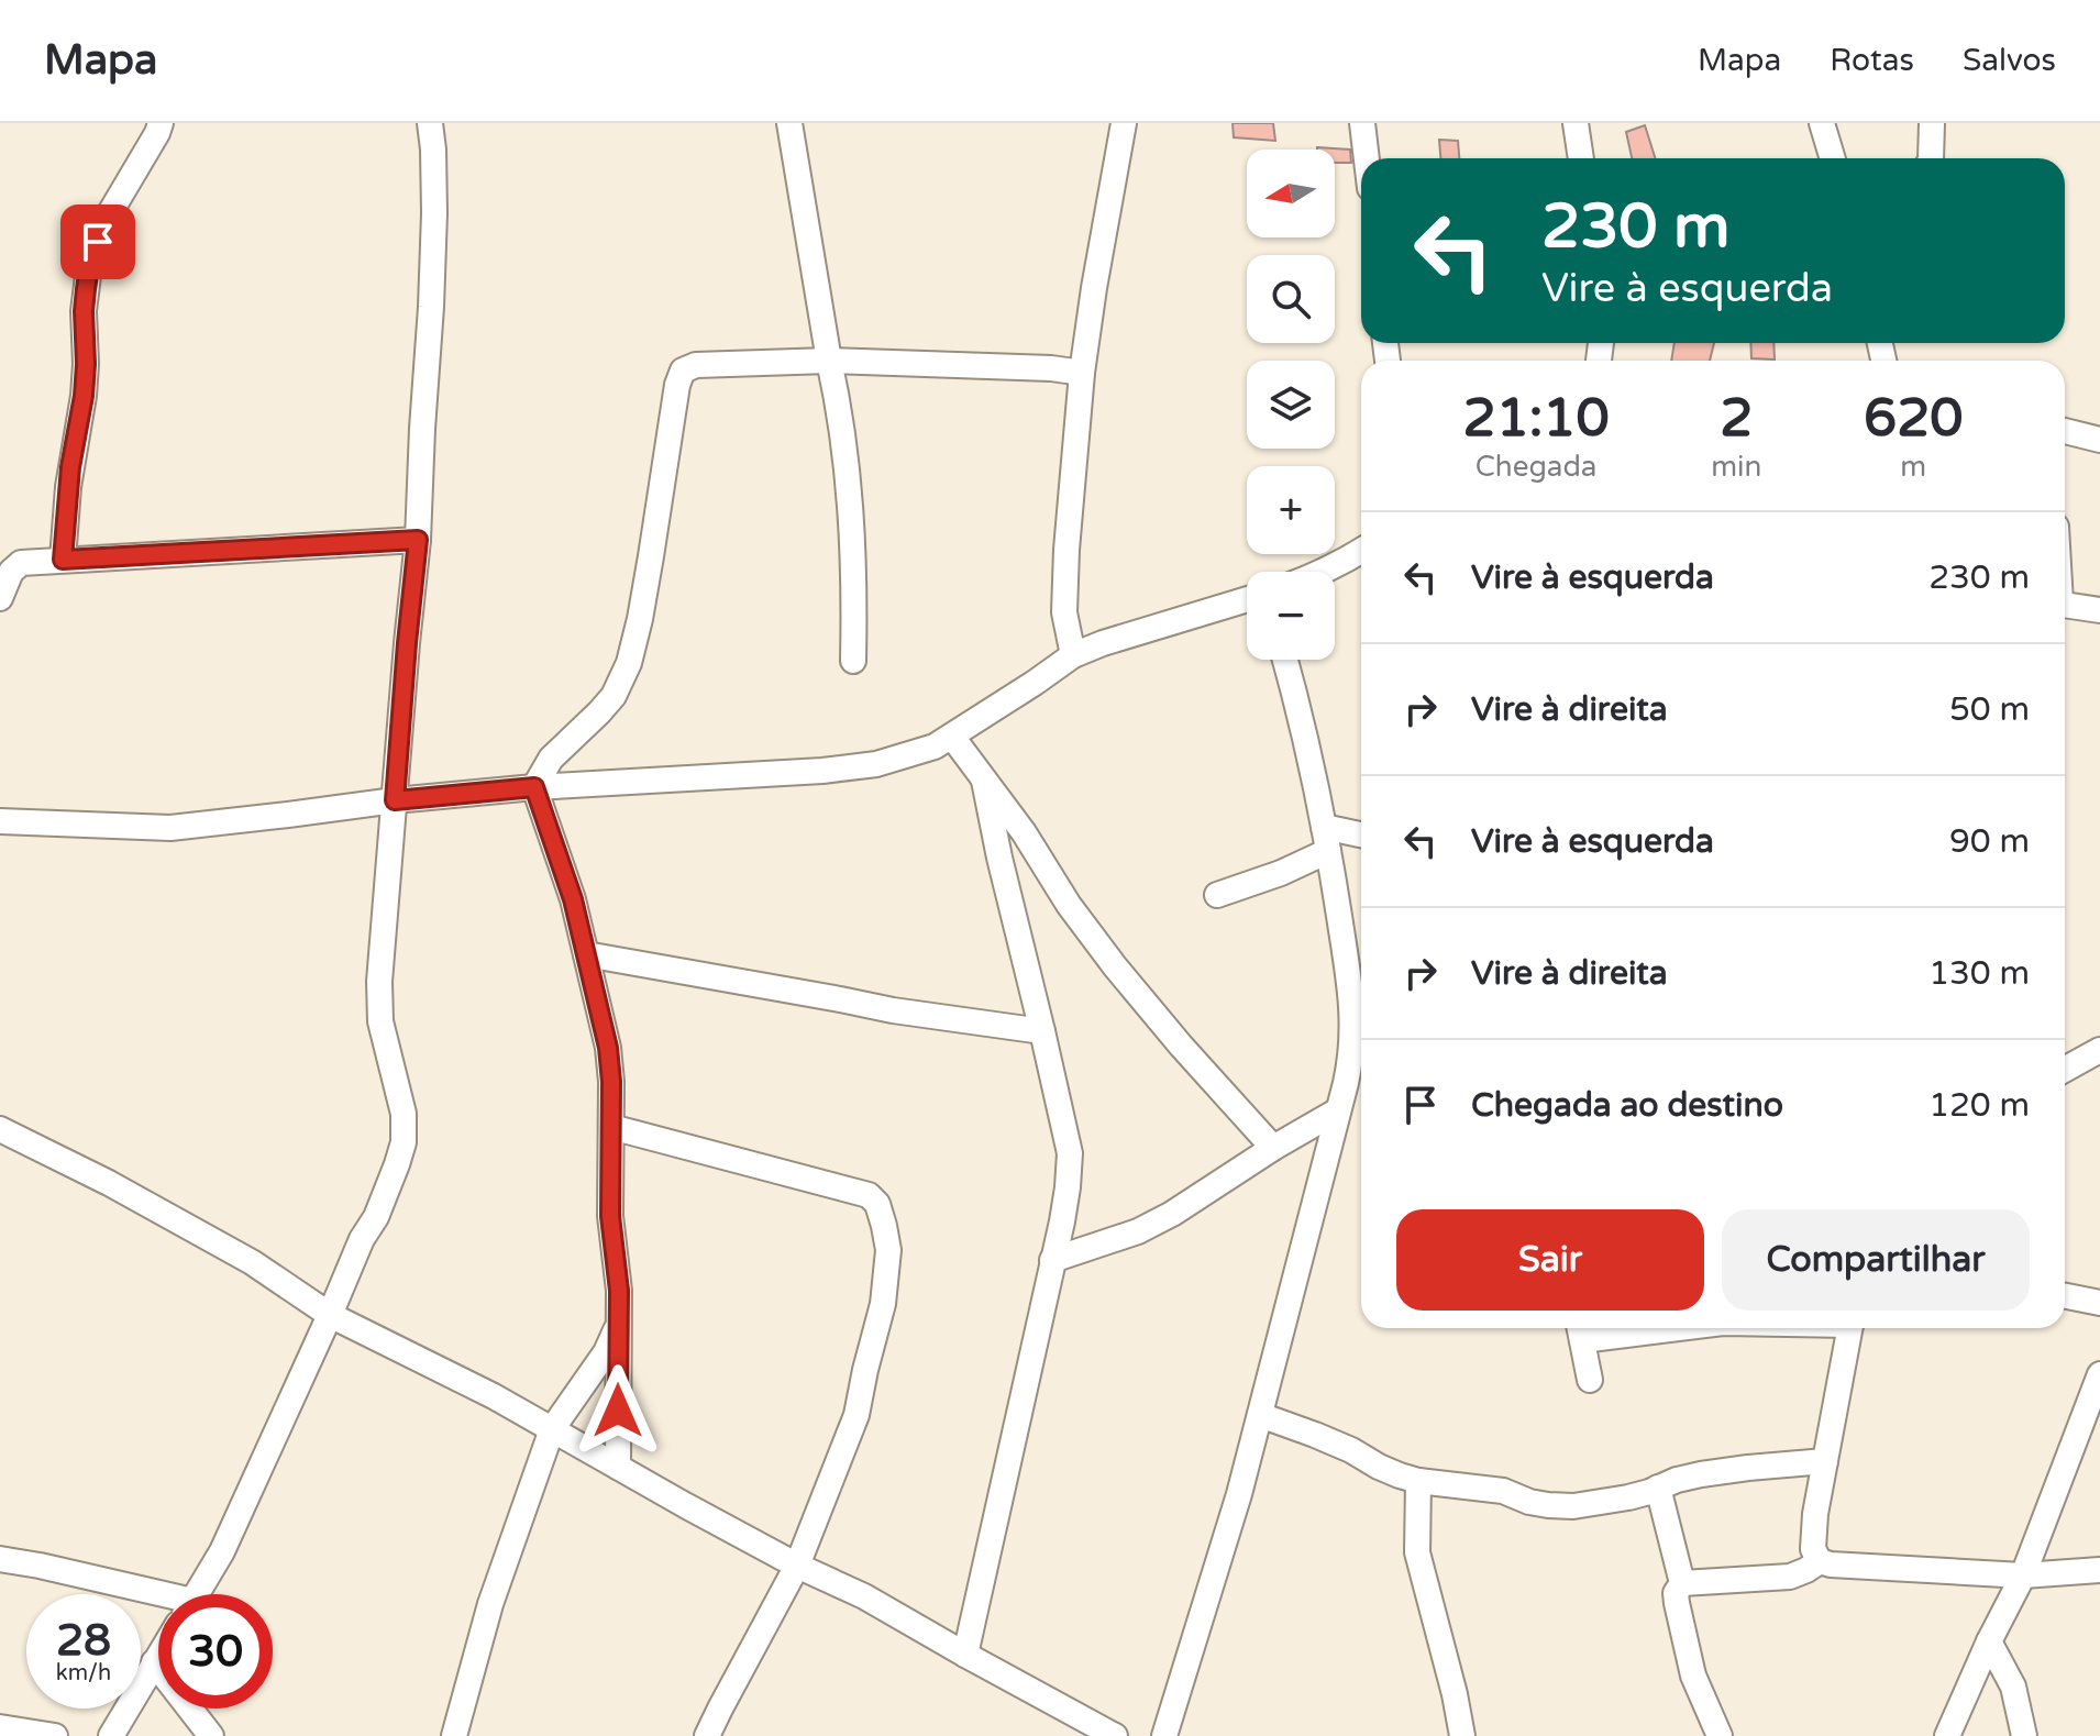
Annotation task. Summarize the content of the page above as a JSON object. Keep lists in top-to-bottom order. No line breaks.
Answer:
{"north":"left","page":{"header":"Mapa","nav":["Mapa","Rotas","Salvos"],"map_buttons":["+","−"],"turn":["230 m","Vire à esquerda"],"eta":["21:10","Chegada","2","min","620","m"],"list":[{"name":"Vire à esquerda","value":"230 m"},{"name":"Vire à direita","value":"50 m"},{"name":"Vire à esquerda","value":"90 m"},{"name":"Vire à direita","value":"130 m"},{"name":"Chegada ao destino","value":"120 m"}],"buttons":["Sair","Compartilhar"],"speed":"28 km/h","limit":"30"}}
